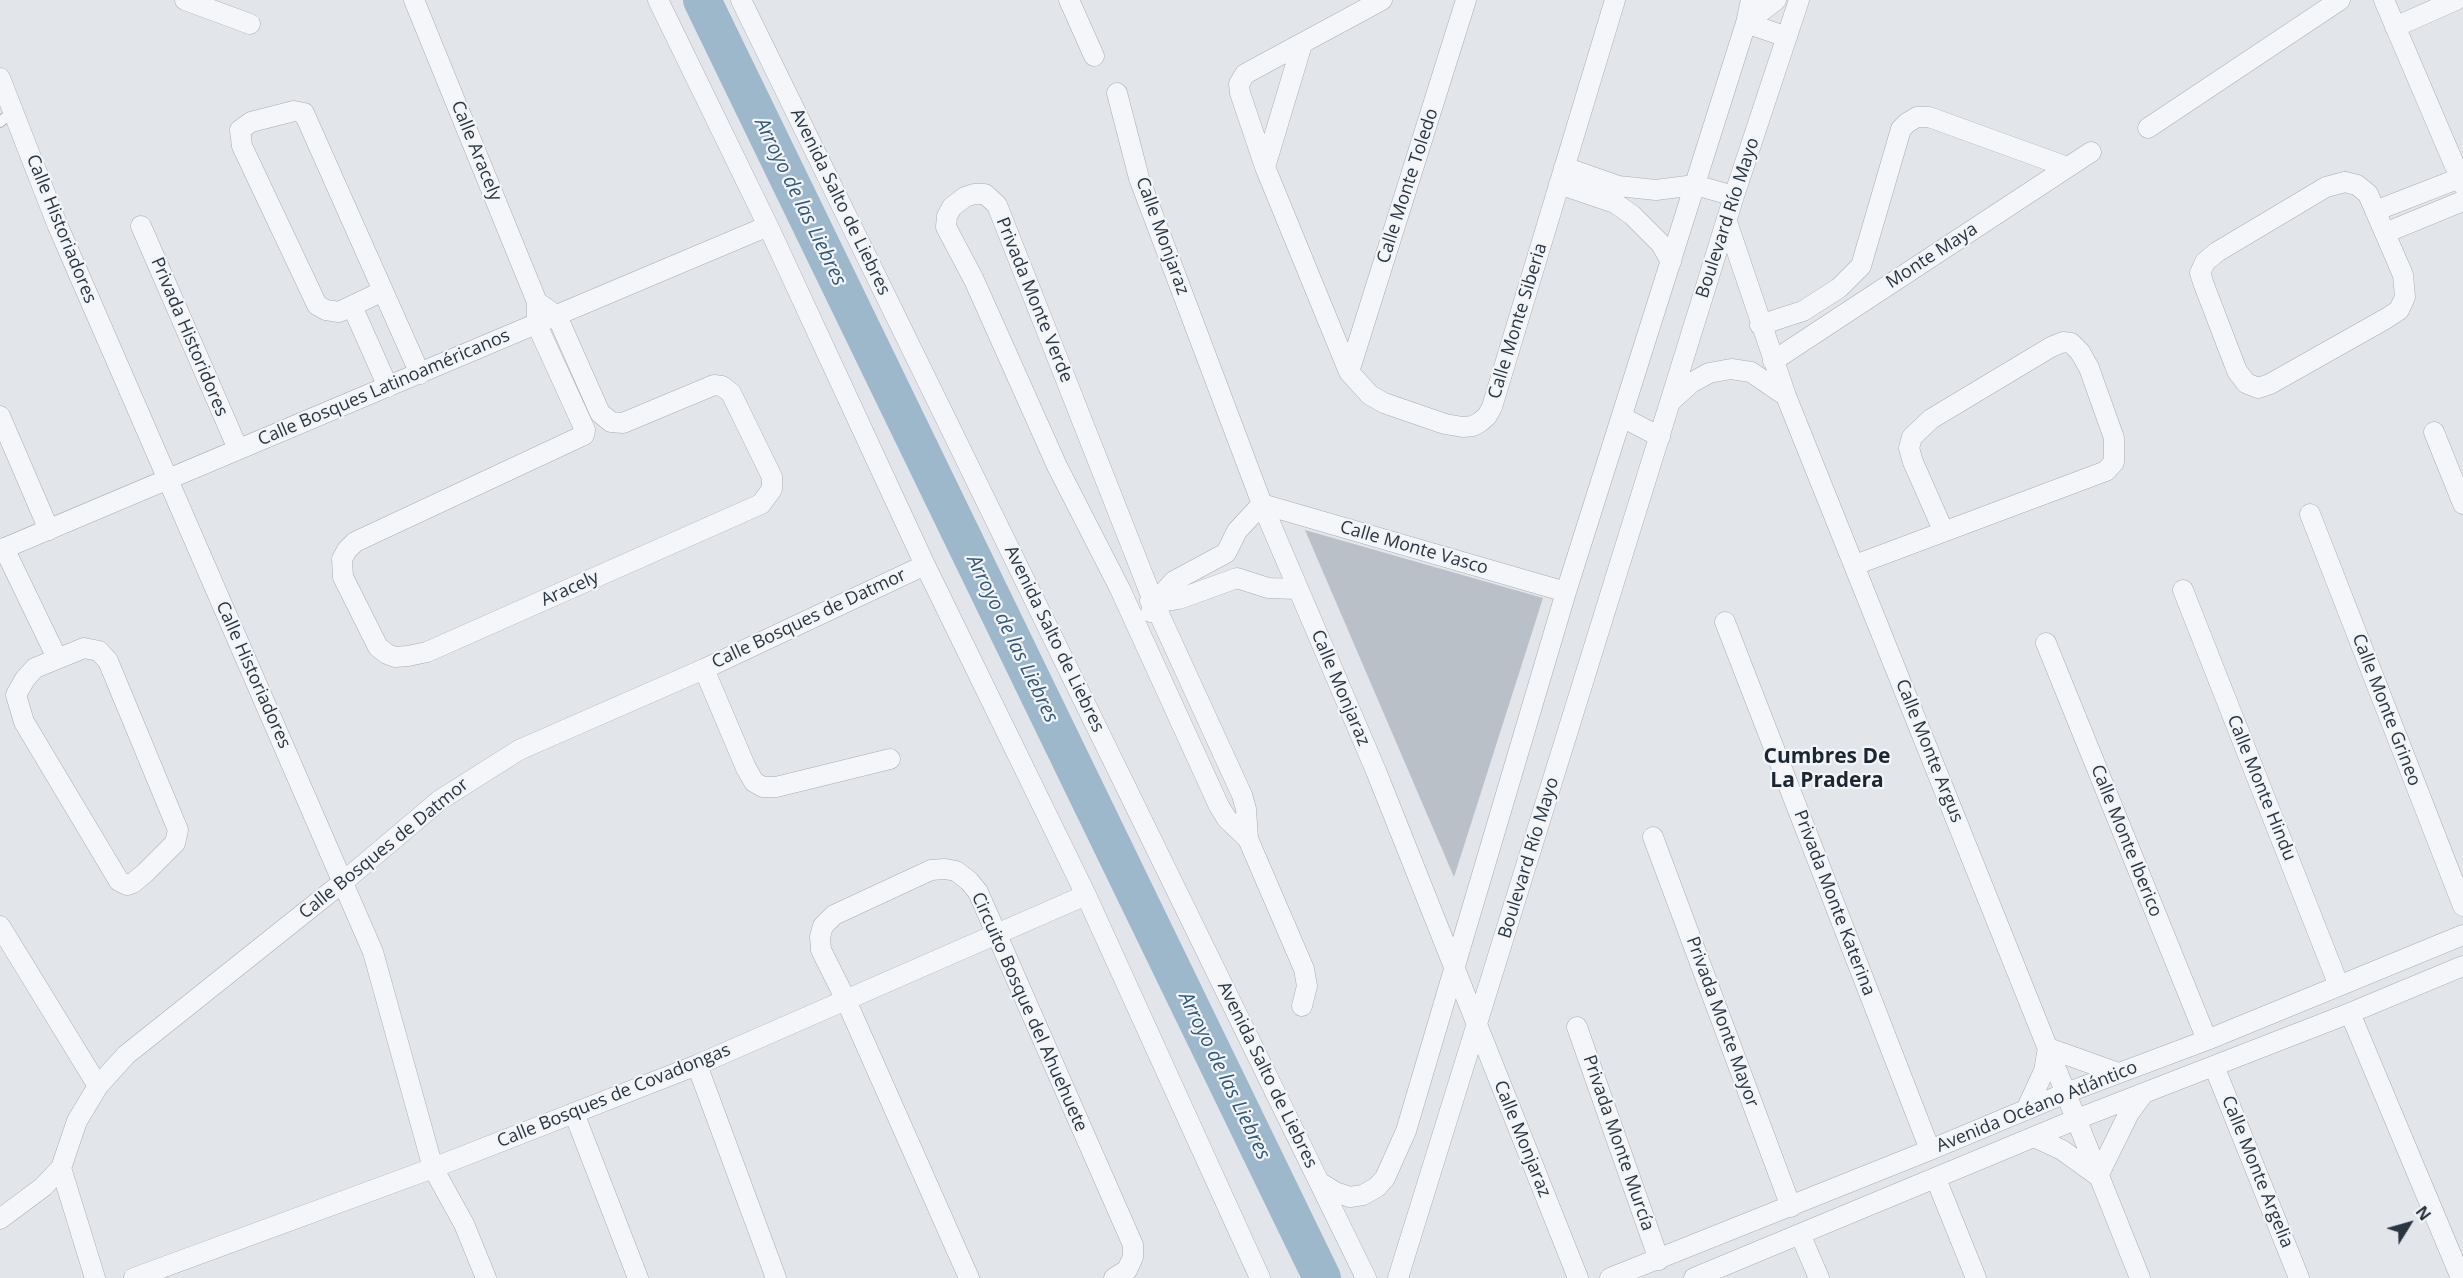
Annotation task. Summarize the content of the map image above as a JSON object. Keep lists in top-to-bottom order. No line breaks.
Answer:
{"streets":{"street":["Calle Aracely","Calle Monte Toledo","Avenida Salto de Liebres","Boulevard Río Mayo","Calle Historiadores","Calle Monjaraz","Monte Maya","Privada Monte Verde","Calle Monte Siberia","Privada Historidores","Calle Bosques Latinoaméricanos","Calle Monte Vasco","Aracely","Calle Bosques de Datmor","Calle Monte Grineo","Calle Monte Argus","Calle Monte Hindu","Calle Monte Iberico","Privada Monte Katerina","Circuito Bosque del Ahuehuete","Privada Monte Mayor","Calle Bosques de Covadongas","Avenida Océano Atlántico","Privada Monte Murcía","Calle Monte Argelia"]},"crossings":[["Calle Aracely","Calle Bosques Latinoaméricanos"],["Calle Aracely","Aracely"],["Calle Monte Toledo","Calle Monte Siberia"],["Boulevard Río Mayo","Calle Monjaraz"],["Boulevard Río Mayo","Calle Monte Argus"],["Calle Historiadores","Calle Bosques Latinoaméricanos"],["Calle Historiadores","Calle Bosques de Datmor"],["Calle Historiadores","Calle Bosques de Covadongas"],["Calle Monjaraz","Calle Monte Vasco"],["Monte Maya","Calle Monte Argus"],["Privada Historidores","Calle Bosques Latinoaméricanos"],["Calle Bosques Latinoaméricanos","Aracely"],["Calle Monte Argus","Avenida Océano Atlántico"],["Calle Monte Hindu","Avenida Océano Atlántico"],["Calle Monte Iberico","Avenida Océano Atlántico"],["Privada Monte Katerina","Avenida Océano Atlántico"],["Circuito Bosque del Ahuehuete","Calle Bosques de Covadongas"],["Privada Monte Mayor","Avenida Océano Atlántico"],["Avenida Océano Atlántico","Privada Monte Murcía"],["Avenida Océano Atlántico","Calle Monte Argelia"]],"districts":["Cumbres De La Pradera"],"water":["Arroyo de las Liebres"],"north":"top right"}
